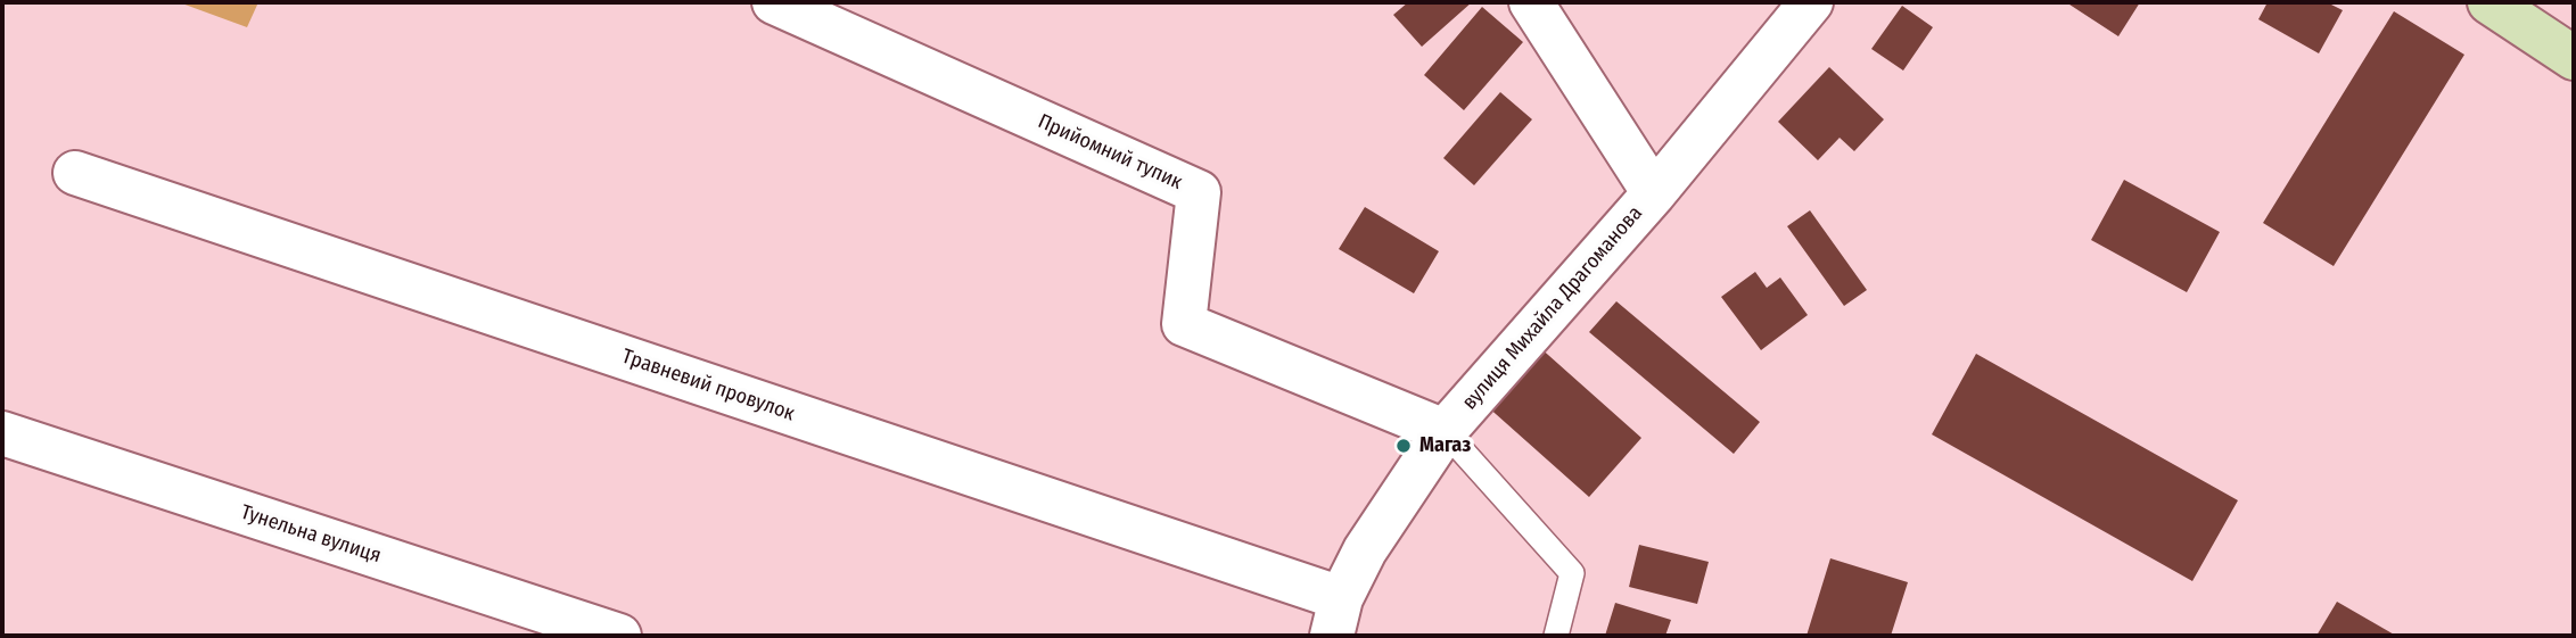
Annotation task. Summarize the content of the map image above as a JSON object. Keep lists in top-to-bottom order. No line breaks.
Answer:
{"streets":{"street":["Прийомний тупик","вулиця Михайла Драгоманова","Травневий провулок","Тунельна вулиця"]},"crossings":[["Прийомний тупик","вулиця Михайла Драгоманова"],["вулиця Михайла Драгоманова","Травневий провулок"]],"places":["Магаз"]}
